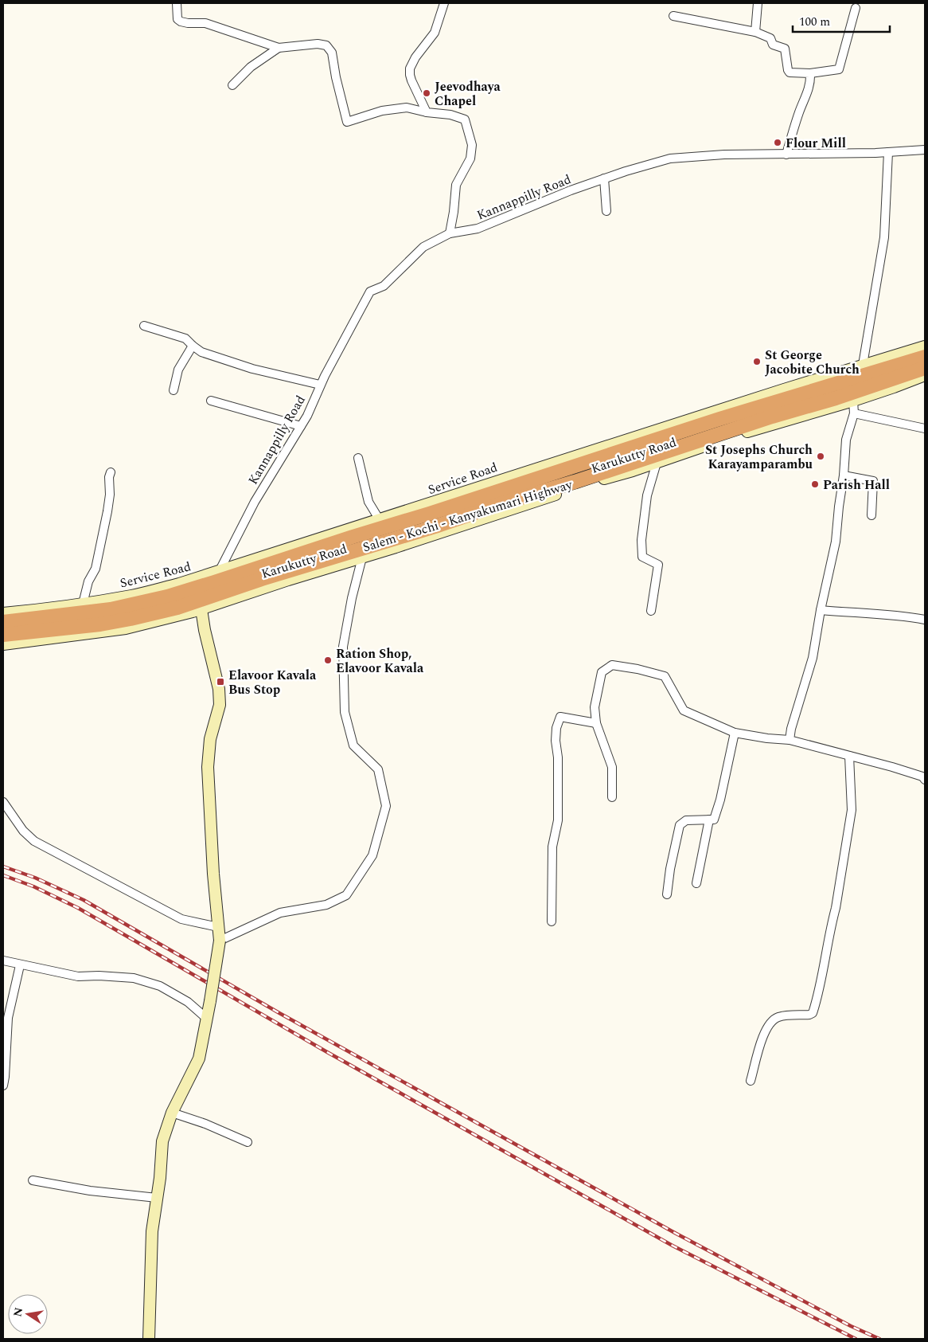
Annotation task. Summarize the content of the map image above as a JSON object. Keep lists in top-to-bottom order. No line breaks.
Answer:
{"streets":{"highway":["Salem - Kochi - Kanyakumari Highway"],"street":["Kannappilly Road","Karukutty Road","Service Road"]},"crossings":[["Kannappilly Road","Service Road"],["Kannappilly Road","Salem - Kochi - Kanyakumari Highway"],["Karukutty Road","Salem - Kochi - Kanyakumari Highway"],["Service Road","Salem - Kochi - Kanyakumari Highway"]],"places":{"other":["Jeevodhaya Chapel","Flour Mill","St George Jacobite Church","St Josephs Church Karayamparambu","Parish Hall","Ration Shop, Elavoor Kavala"],"transit":["Elavoor Kavala Bus Stop"]},"scale_bar":"100 m","north":"left"}
